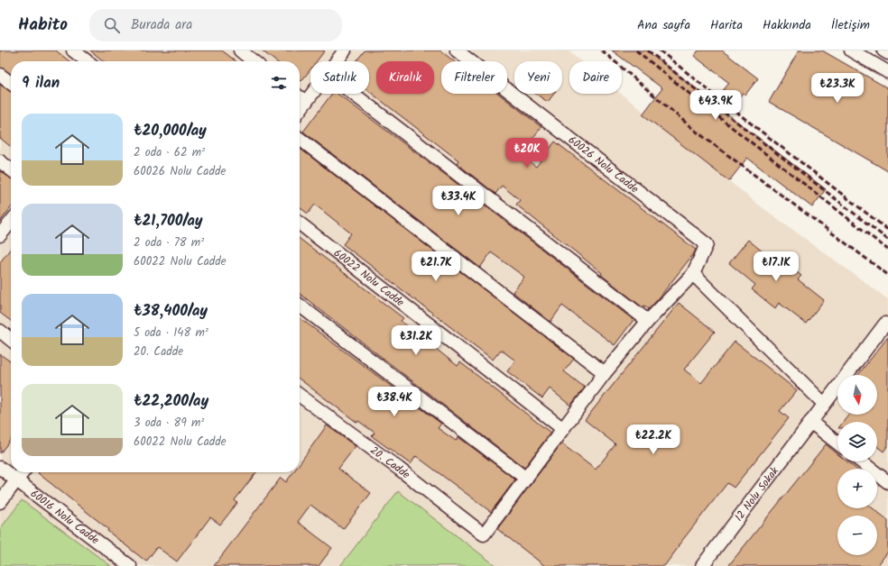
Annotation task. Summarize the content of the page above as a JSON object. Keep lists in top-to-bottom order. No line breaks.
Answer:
{"streets":{"street":["60026 Nolu Cadde","60022 Nolu Cadde","20. Cadde","12 Nolu Sokak","60016 Nolu Cadde"]},"north":"bottom","page":{"header":"Habito","search":"Burada ara","nav":["Ana sayfa","Harita","Hakkında","İletişim"],"chip":["Satılık","Kiralık","Filtreler","Yeni","Daire"],"heading":"9 ilan","price":["₺23.3K","₺43.9K","₺20K","₺33.4K","₺21.7K","₺17.1K","₺31.2K","₺38.4K","₺22.2K"],"list":[{"name":"₺20,000/ay","note":"2 oda · 62 m² · 60026 Nolu Cadde"},{"name":"₺21,700/ay","note":"2 oda · 78 m² · 60022 Nolu Cadde"},{"name":"₺38,400/ay","note":"5 oda · 148 m² · 20. Cadde"},{"name":"₺22,200/ay","note":"3 oda · 89 m² · 60022 Nolu Cadde"}],"map_buttons":["+","−"]}}
